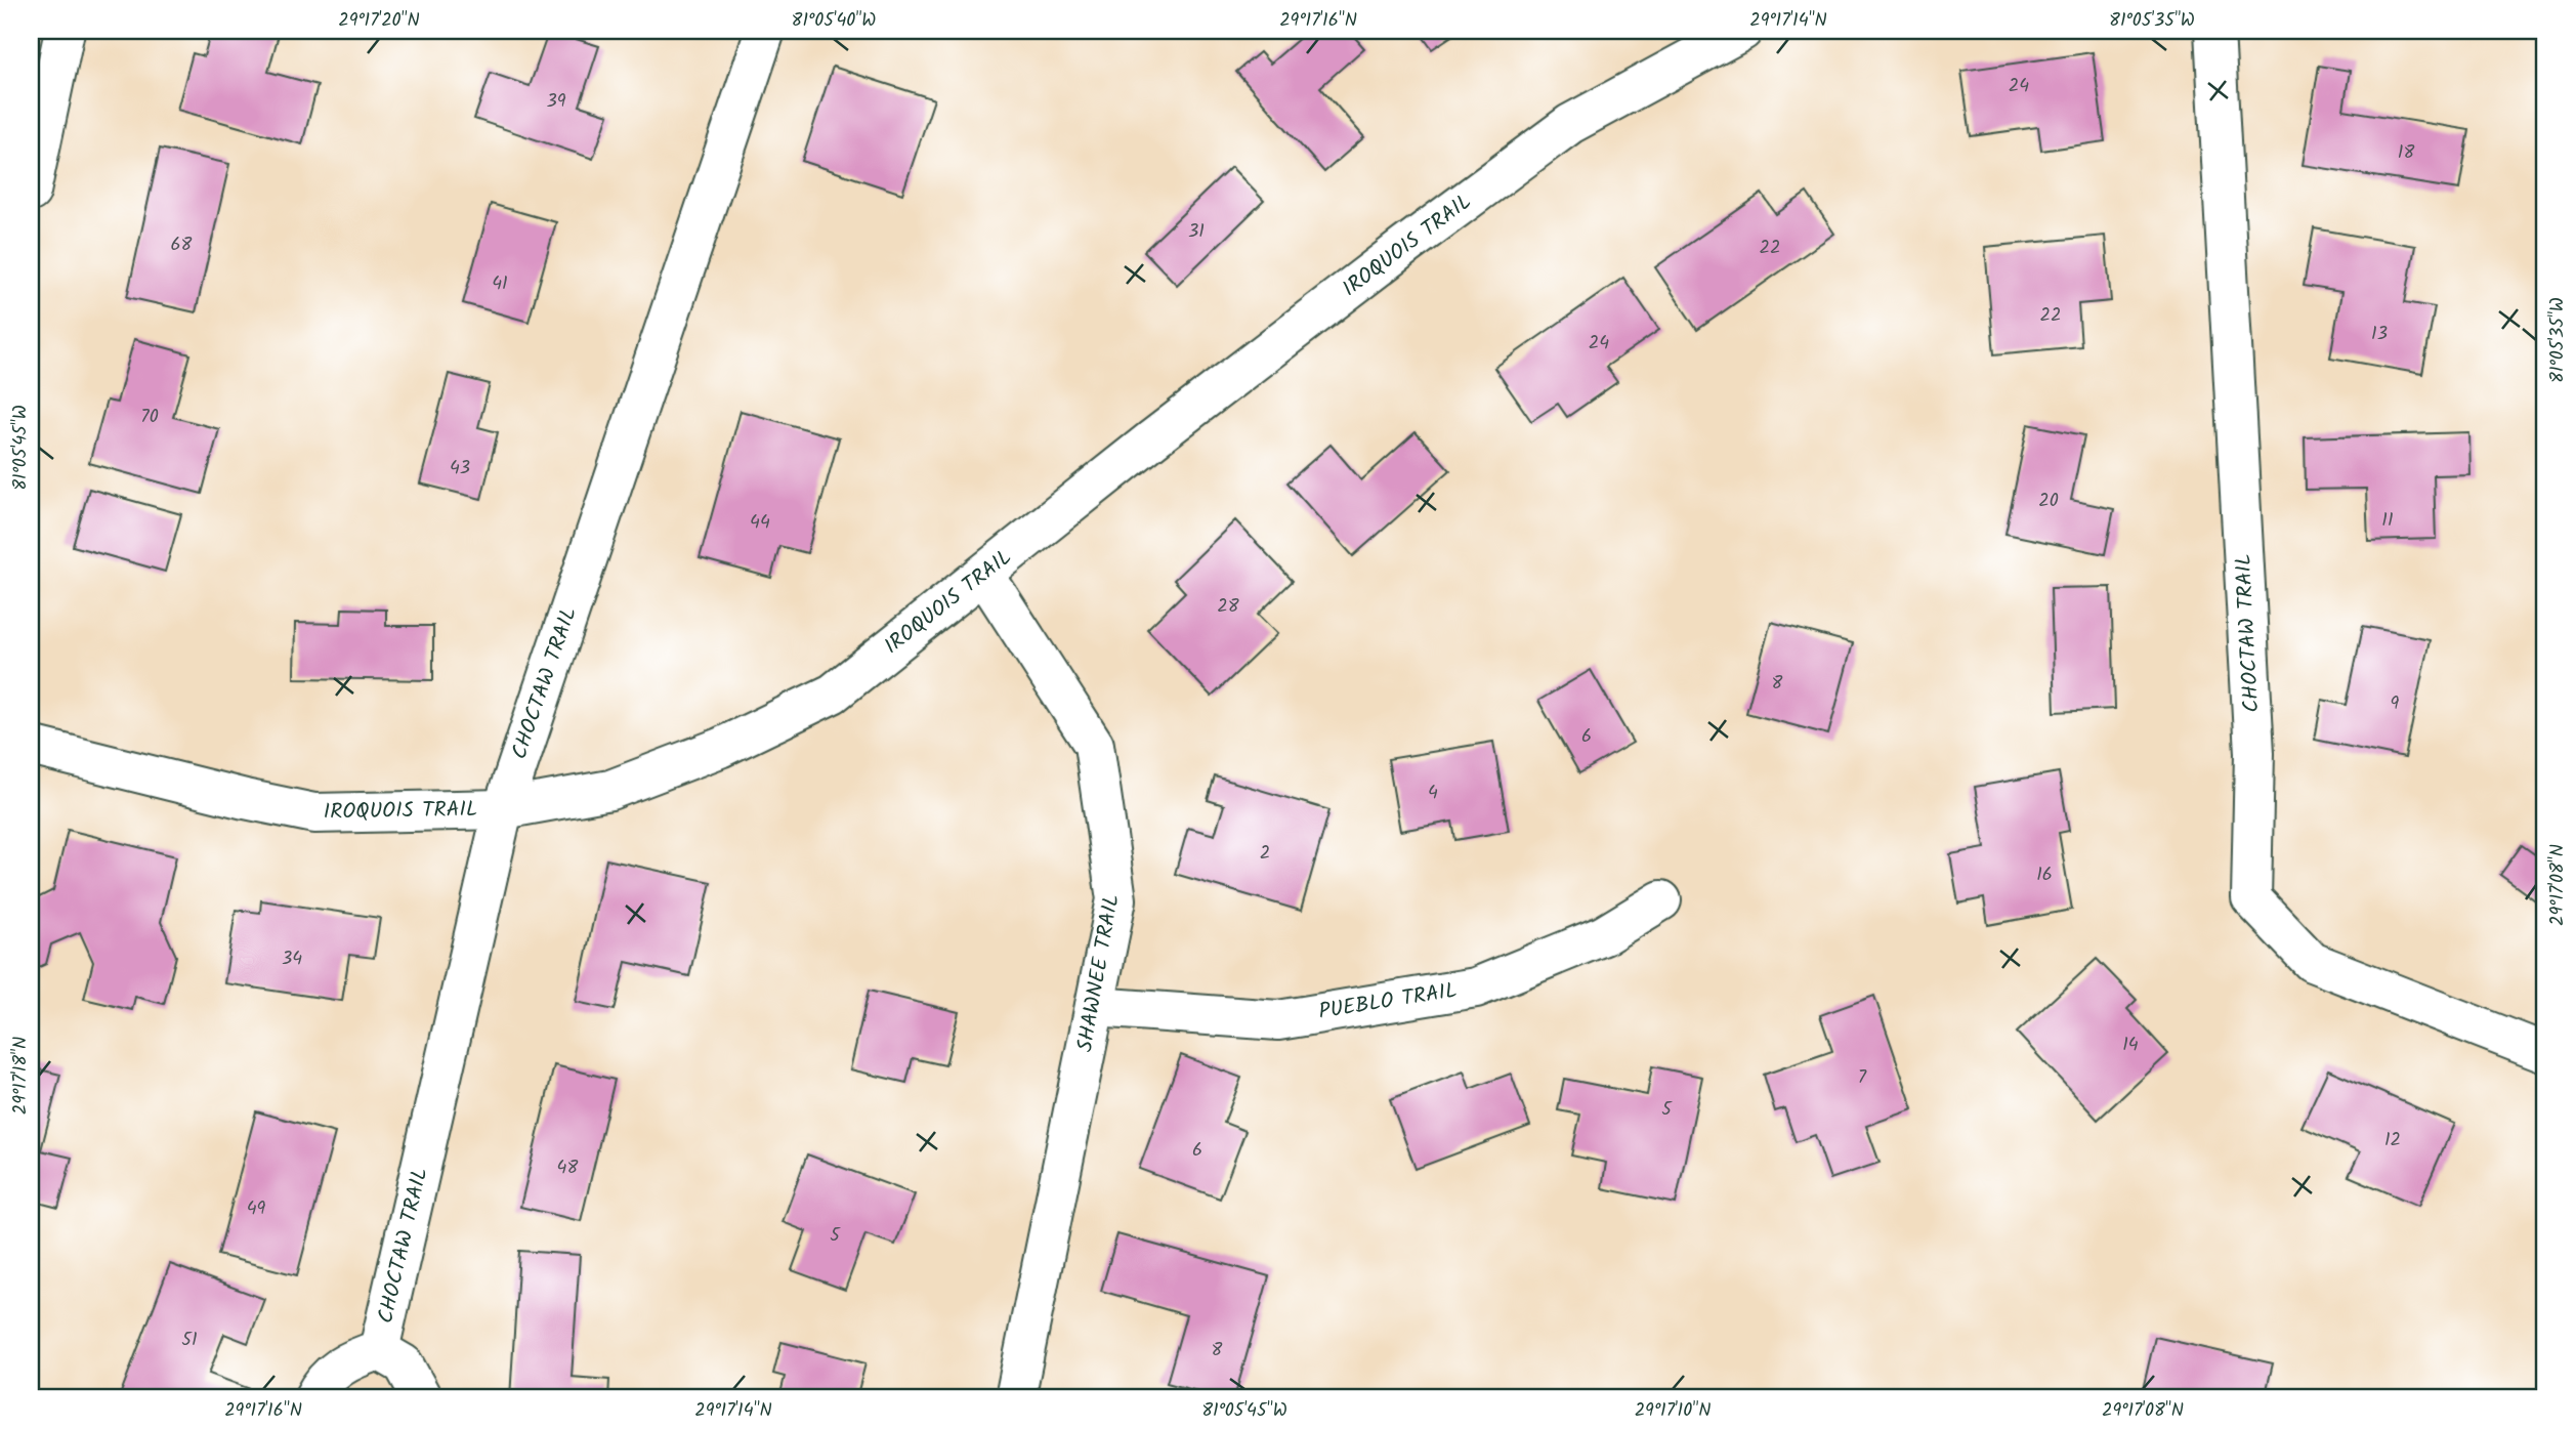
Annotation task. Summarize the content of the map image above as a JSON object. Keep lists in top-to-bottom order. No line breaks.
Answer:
{"streets":{"street":["IROQUOIS TRAIL","CHOCTAW TRAIL","SHAWNEE TRAIL","PUEBLO TRAIL"]},"crossings":[["IROQUOIS TRAIL","CHOCTAW TRAIL"],["IROQUOIS TRAIL","SHAWNEE TRAIL"],["SHAWNEE TRAIL","PUEBLO TRAIL"]],"house_numbers":["24","39","18","31","68","22","41","22","13","24","70","43","20","11","44","28","8","9","6","4","2","16","34","14","7","5","12","6","48","49","5","51","8"],"coordinates":["29°17'20\"N","81°05'40\"W","29°17'16\"N","29°17'14\"N","81°05'35\"W","81°05'45\"W","29°17'08\"N","29°17'18\"N","29°17'10\"N"]}
